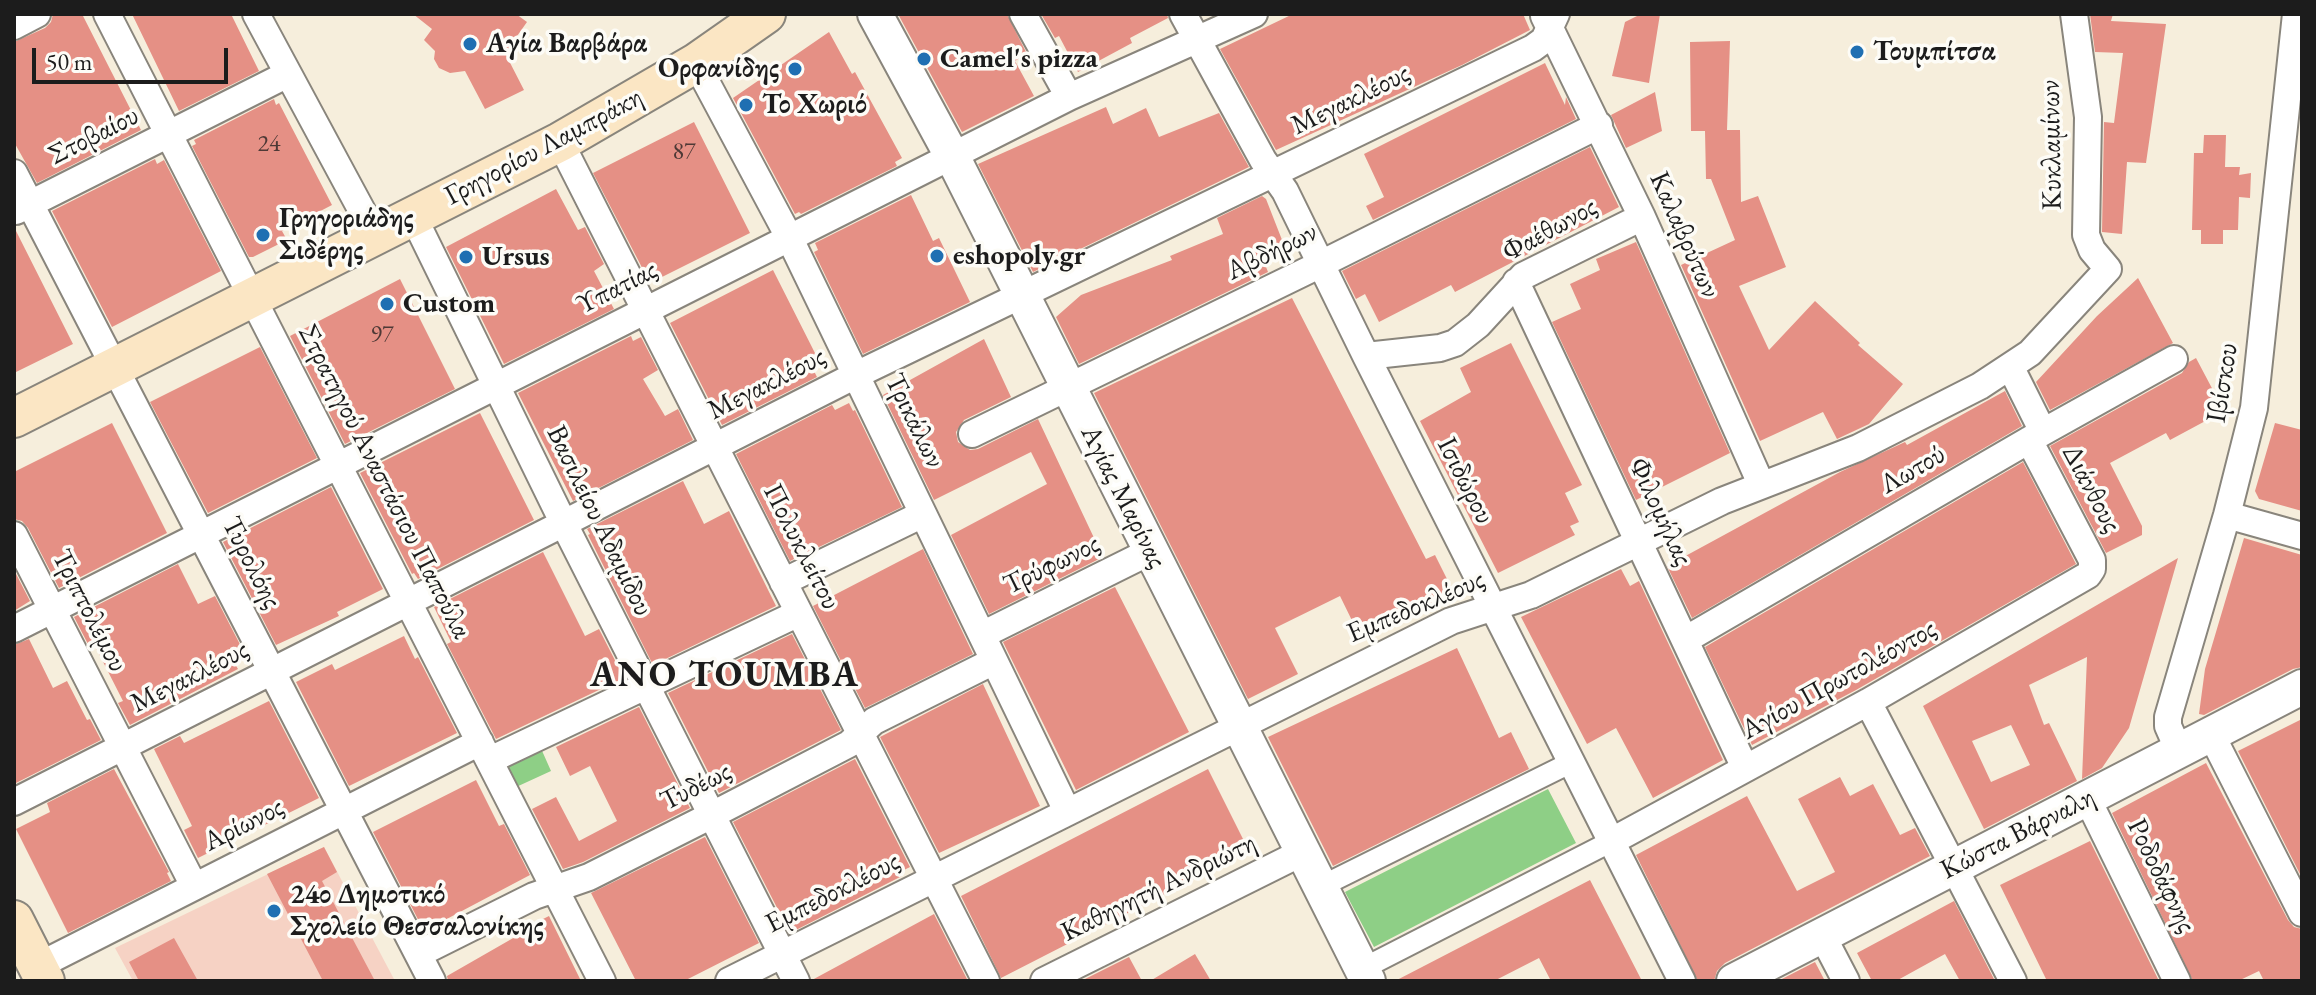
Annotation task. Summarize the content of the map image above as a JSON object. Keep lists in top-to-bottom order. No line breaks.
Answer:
{"streets":{"main road":["Γρηγορίου Λαμπράκη"],"street":["Μεγακλέους","Στοβαίου","Κυκλαμίνων","Φαέθωνος","Καλαβρύτων","Αβδήρων","Υπατίας","Ιβίσκου","Τρικάλων","Λωτού","Ισιδώρου","Στρατηγού Αναστάσιου Παπούλα","Διάνθους","Αγίας Μαρίνας","Φιλομήλας","Βασιλείου Αδαμίδου","Πολυκλείτου","Τυρολόης","Τρύφωνος","Εμπεδοκλέους","Τριπτολέμου","Αγίου Πρωτολέοντος","Τυδέως","Αρίωνος","Κώστα Βάρναλη","Ροδοδάφνης","Καθηγητή Ανδριώτη"]},"crossings":[["Μεγακλέους","Καλαβρύτων"],["Μεγακλέους","Τρικάλων"],["Μεγακλέους","Ισιδώρου"],["Μεγακλέους","Στρατηγού Αναστάσιου Παπούλα"],["Μεγακλέους","Αγίας Μαρίνας"],["Μεγακλέους","Βασιλείου Αδαμίδου"],["Μεγακλέους","Πολυκλείτου"],["Μεγακλέους","Τυρολόης"],["Μεγακλέους","Τριπτολέμου"],["Στοβαίου","Στρατηγού Αναστάσιου Παπούλα"],["Στοβαίου","Τυρολόης"],["Κυκλαμίνων","Εμπεδοκλέους"],["Γρηγορίου Λαμπράκη","Τρικάλων"],["Γρηγορίου Λαμπράκη","Στρατηγού Αναστάσιου Παπούλα"],["Γρηγορίου Λαμπράκη","Βασιλείου Αδαμίδου"],["Γρηγορίου Λαμπράκη","Πολυκλείτου"],["Γρηγορίου Λαμπράκη","Τυρολόης"],["Φαέθωνος","Καλαβρύτων"],["Φαέθωνος","Ισιδώρου"],["Φαέθωνος","Φιλομήλας"],["Καλαβρύτων","Αβδήρων"],["Καλαβρύτων","Εμπεδοκλέους"],["Αβδήρων","Ισιδώρου"],["Αβδήρων","Αγίας Μαρίνας"],["Υπατίας","Τρικάλων"],["Υπατίας","Ισιδώρου"],["Υπατίας","Στρατηγού Αναστάσιου Παπούλα"],["Υπατίας","Αγίας Μαρίνας"],["Υπατίας","Βασιλείου Αδαμίδου"],["Υπατίας","Πολυκλείτου"],["Υπατίας","Τυρολόης"],["Υπατίας","Τριπτολέμου"],["Ιβίσκου","Κώστα Βάρναλη"],["Τρικάλων","Τρύφωνος"],["Τρικάλων","Εμπεδοκλέους"],["Τρικάλων","Τυδέως"],["Λωτού","Διάνθους"],["Λωτού","Φιλομήλας"],["Ισιδώρου","Εμπεδοκλέους"],["Ισιδώρου","Αγίου Πρωτολέοντος"],["Στρατηγού Αναστάσιου Παπούλα","Τυδέως"],["Στρατηγού Αναστάσιου Παπούλα","Αρίωνος"],["Διάνθους","Εμπεδοκλέους"],["Διάνθους","Αγίου Πρωτολέοντος"],["Αγίας Μαρίνας","Τρύφωνος"],["Αγίας Μαρίνας","Εμπεδοκλέους"],["Αγίας Μαρίνας","Καθηγητή Ανδριώτη"],["Φιλομήλας","Εμπεδοκλέους"],["Φιλομήλας","Αγίου Πρωτολέοντος"],["Βασιλείου Αδαμίδου","Εμπεδοκλέους"],["Βασιλείου Αδαμίδου","Τυδέως"],["Βασιλείου Αδαμίδου","Αρίωνος"],["Πολυκλείτου","Εμπεδοκλέους"],["Πολυκλείτου","Τυδέως"],["Πολυκλείτου","Αρίωνος"],["Τυρολόης","Τυδέως"],["Τυρολόης","Αρίωνος"],["Τριπτολέμου","Αρίωνος"],["Κώστα Βάρναλη","Ροδοδάφνης"]],"districts":["ANO TOUMBA"],"places":["Αγία Βαρβάρα","Τουμπίτσα","Camel's pizza","Ορφανίδης","Το Χωριό","Γρηγοριάδης Σιδέρης","eshopoly.gr","Ursus","Custom","24ο Δημοτικό Σχολείο Θεσσαλονίκης"],"house_numbers":["24","87","97"],"scale_bar":"50 m"}
